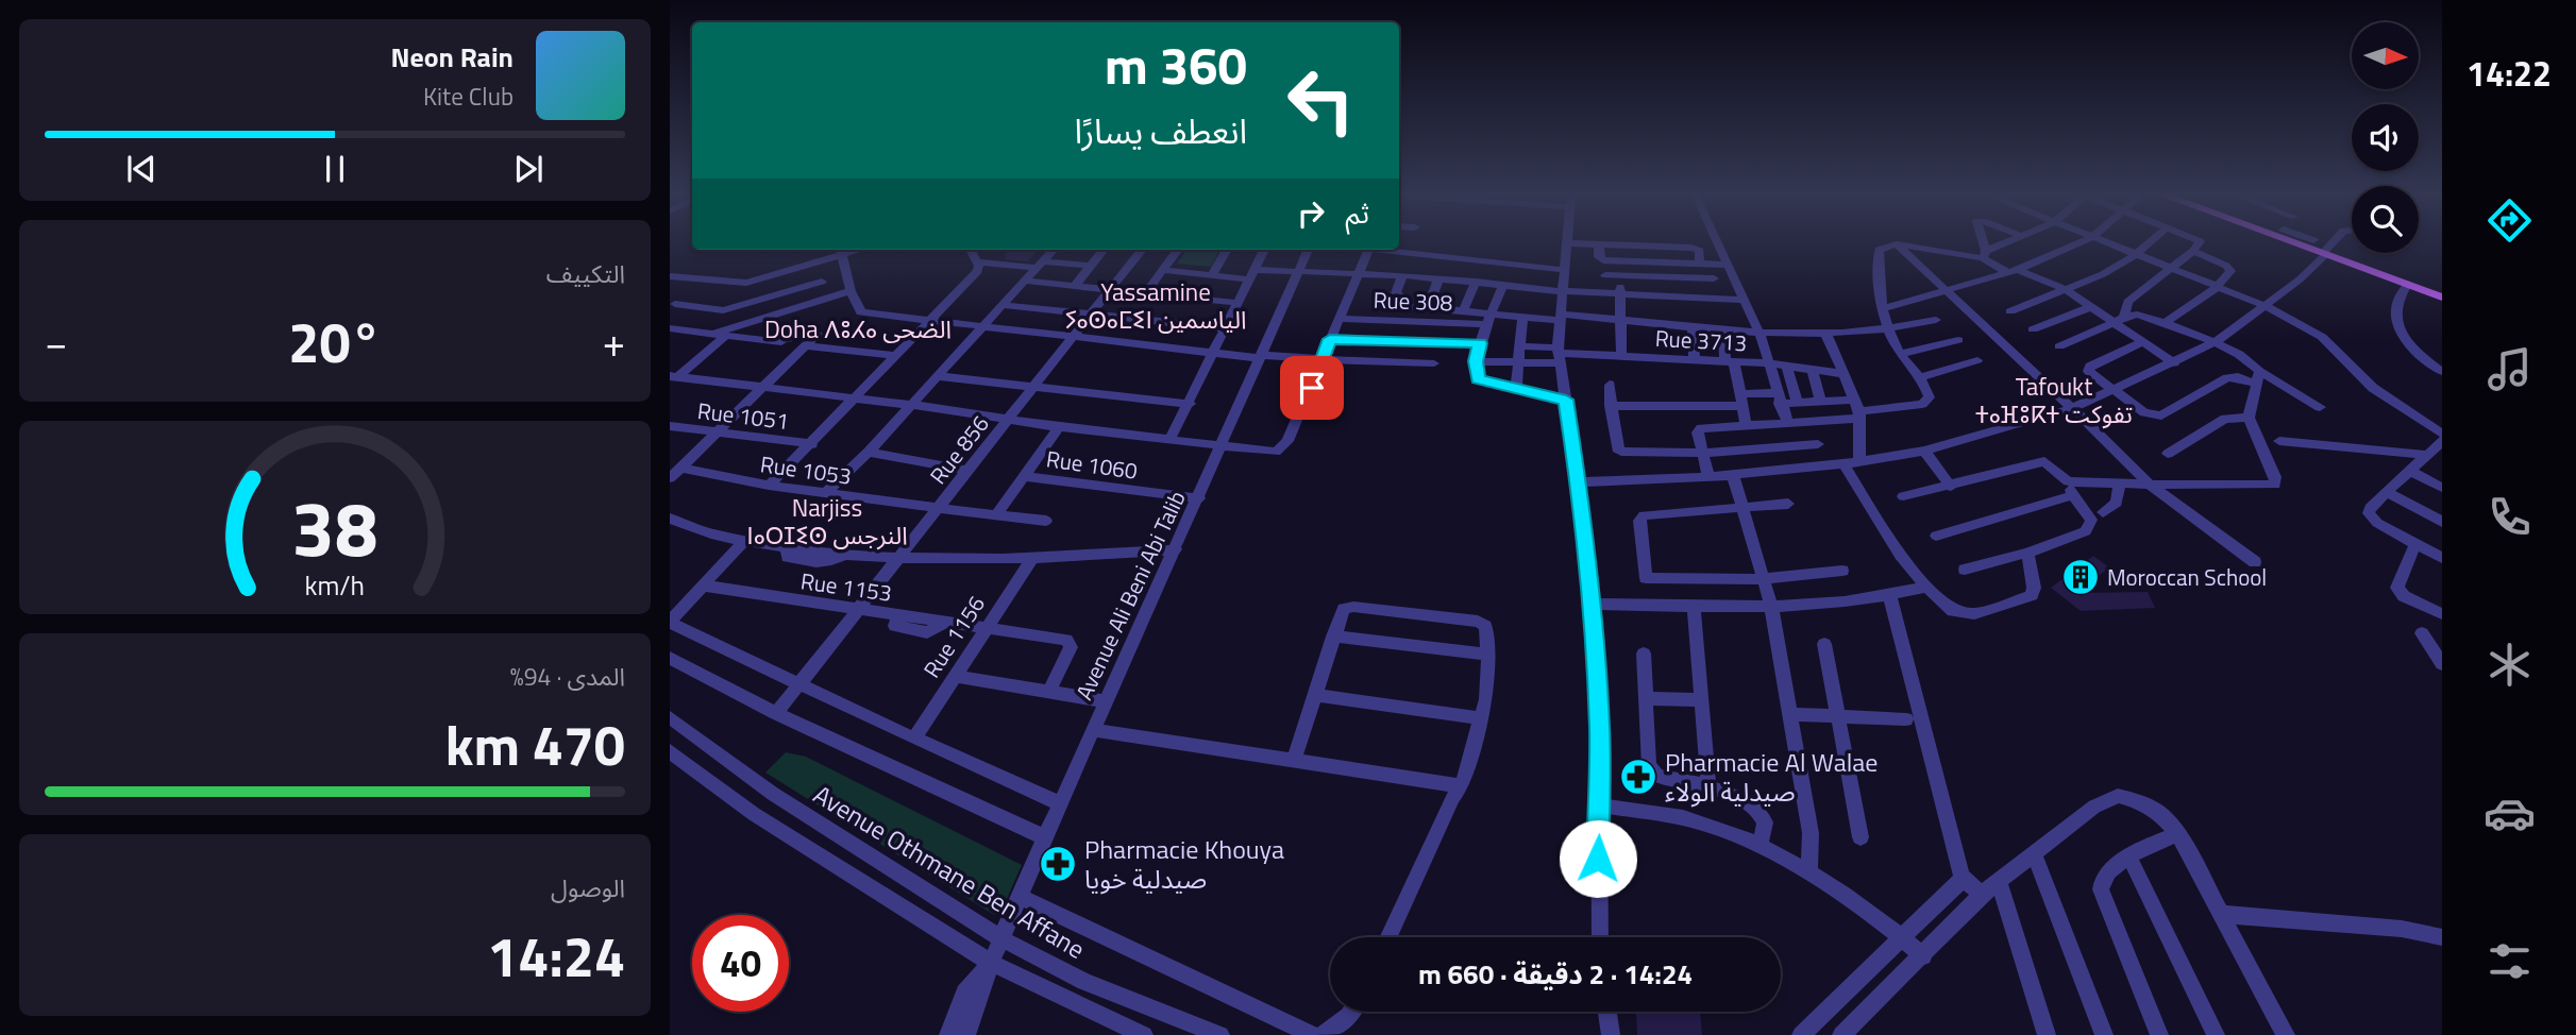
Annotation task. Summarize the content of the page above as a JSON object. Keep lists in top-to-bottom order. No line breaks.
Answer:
{"streets":{"street":["Rue 308","Rue 3713","Rue 1051","Rue 856","Rue 1060","Rue 1053","Rue 1153","Avenue Ali Beni Abi Talib","Rue 1156","Avenue Othmane Ben Affane"]},"crossings":[["Rue 856","Rue 1053"],["Rue 856","Rue 1153"],["Rue 1060","Avenue Ali Beni Abi Talib"],["Rue 1153","Rue 1156"],["Avenue Ali Beni Abi Talib","Avenue Othmane Ben Affane"]],"districts":["Yassamine ⵢⴰⵙⴰⵎⵉⵏ الياسمين","Doha ⴷⵓⵃⴰ الضحى","Tafoukt ⵜⴰⴼⵓⴽⵜ تفوكت","Narjiss ⵏⴰⵔⵊⵉⵙ النرجس"],"places":{"building":["Moroccan School"],"pharmacy":["Pharmacie Al Walae صيدلية الولاء","Pharmacie Khouya صيدلية خويا"]},"north":"right","page":{"tabs":"14:22","turn":["360 m","انعطف يسارًا"],"song":["Neon Rain","Kite Club"],"then":"ثم","tile":["التكييف",["المدى · 94%","470 km"],["الوصول","14:24"]],"heat":["−","20°","+"],"limit":"40","trip":"14:24 · 2 دقيقة · 660 m","gauge":["38","km/h"]}}
